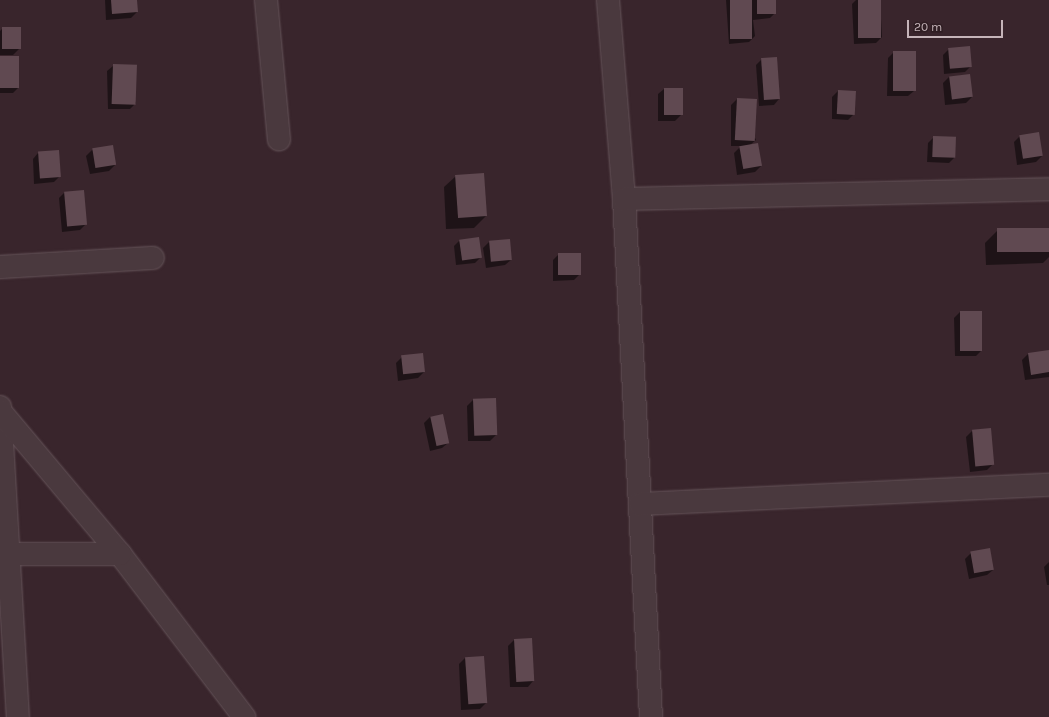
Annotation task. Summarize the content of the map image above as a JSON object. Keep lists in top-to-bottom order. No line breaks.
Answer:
{"scale_bar":"20 m"}
